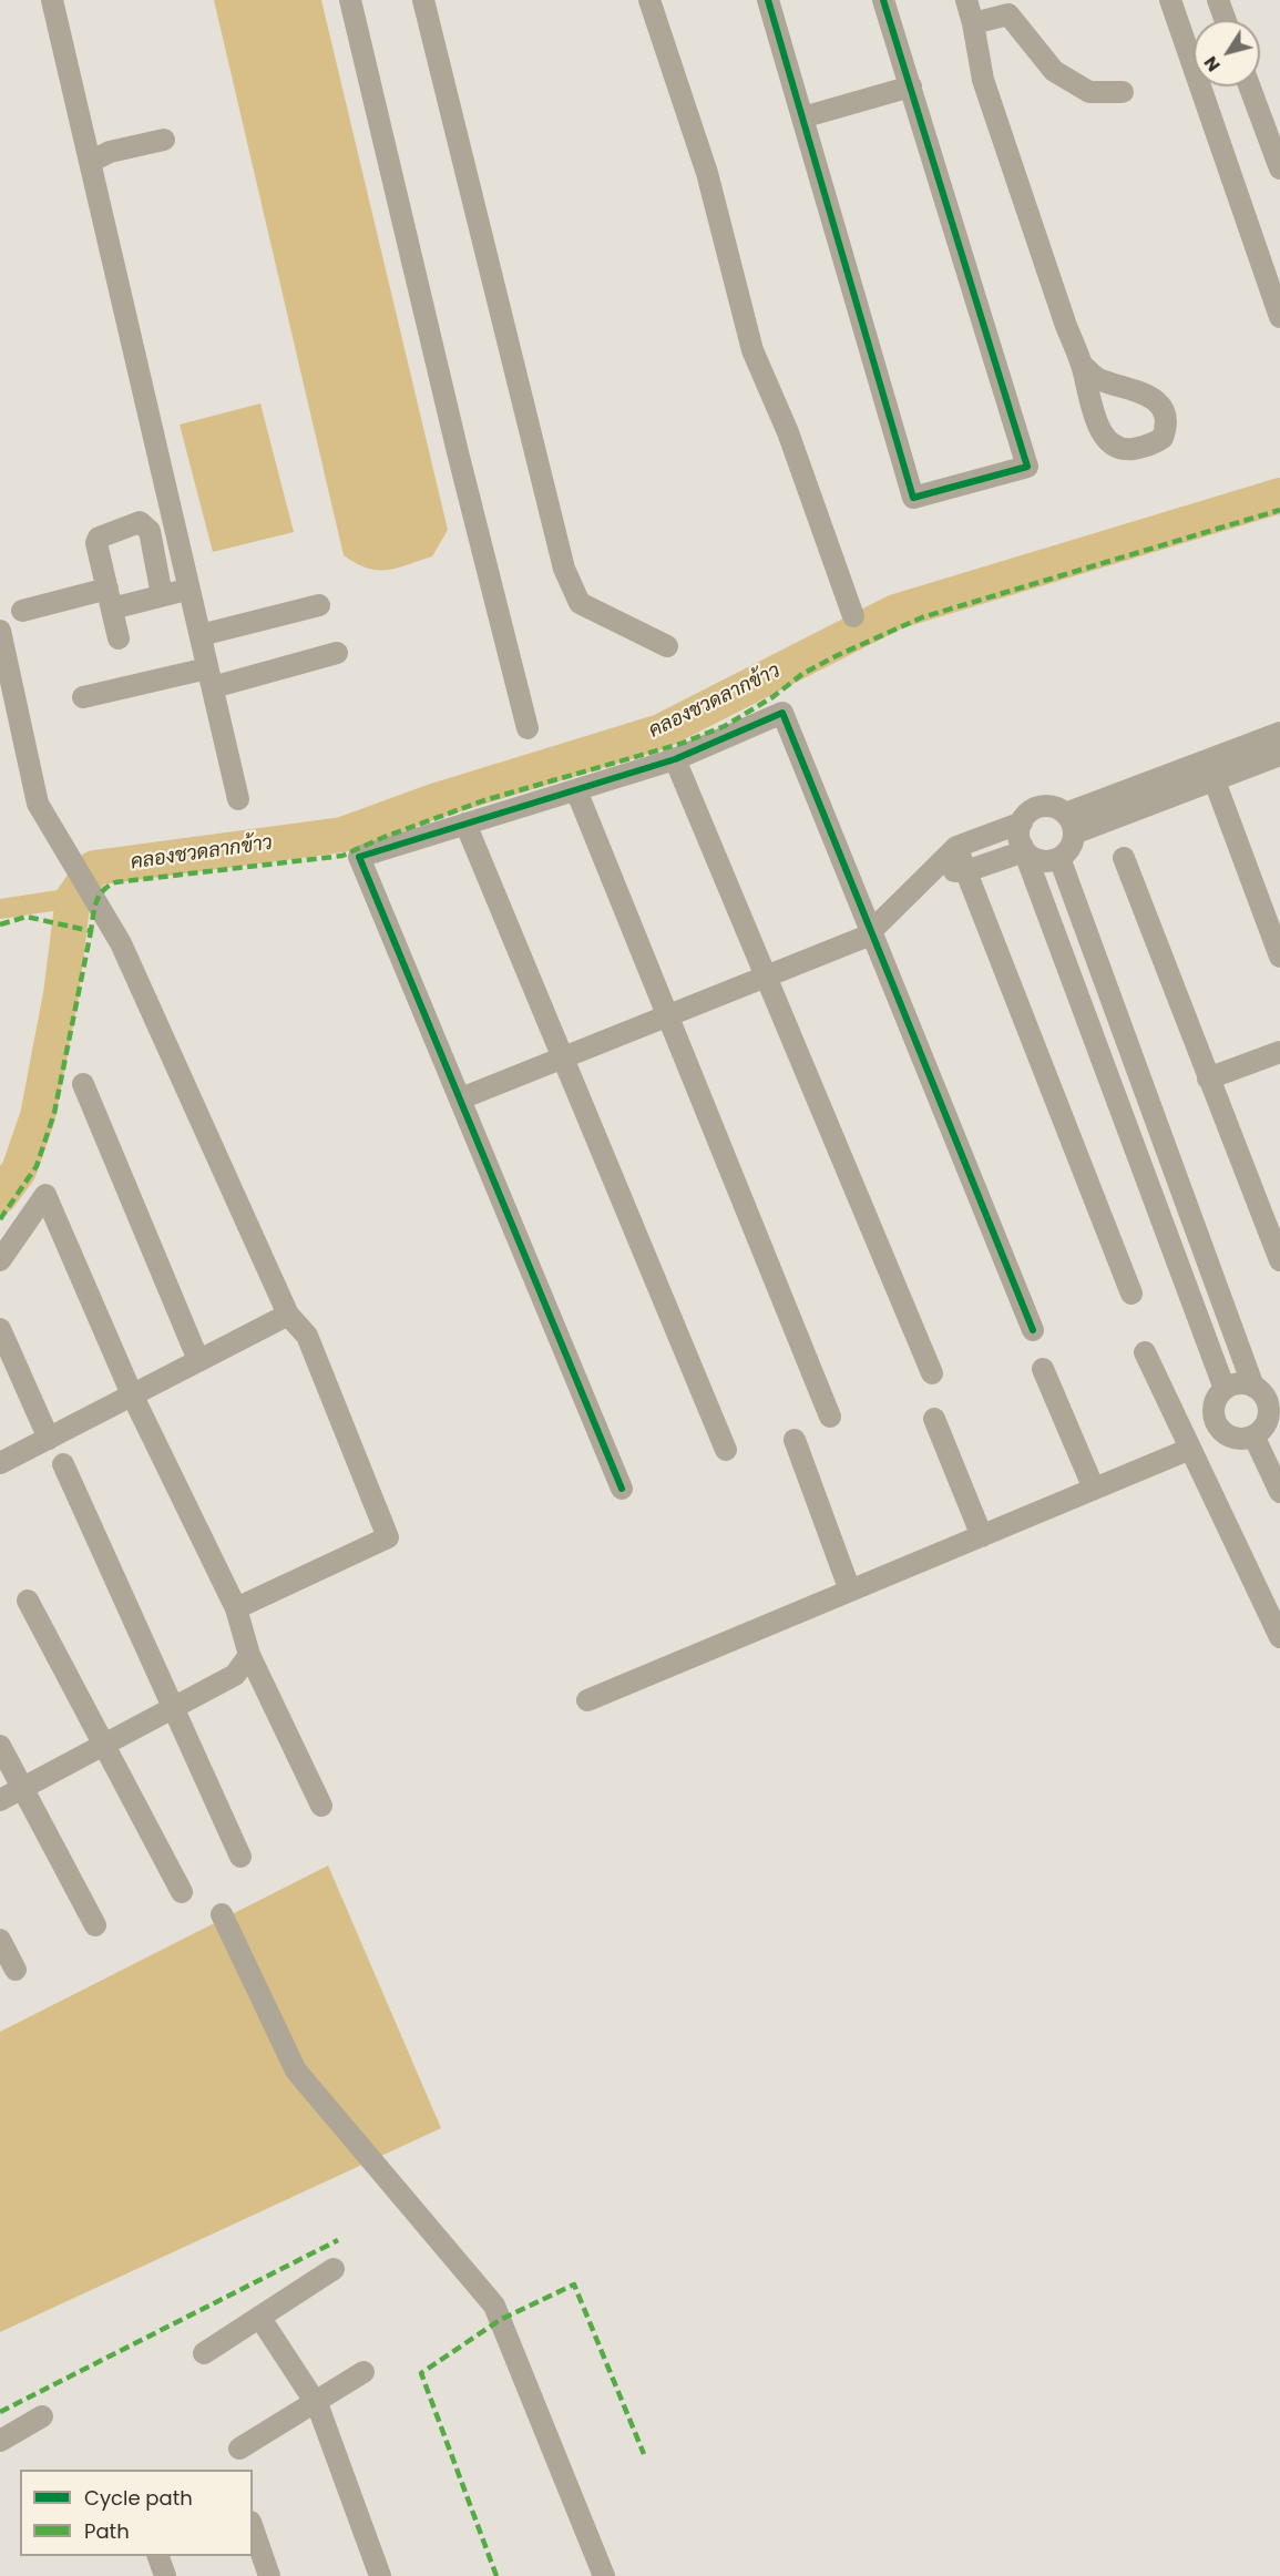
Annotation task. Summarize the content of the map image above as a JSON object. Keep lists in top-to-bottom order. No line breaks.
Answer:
{"water":["คลองชวดลากข้าว"],"legend":["Cycle path","Path"],"north":"bottom left"}
